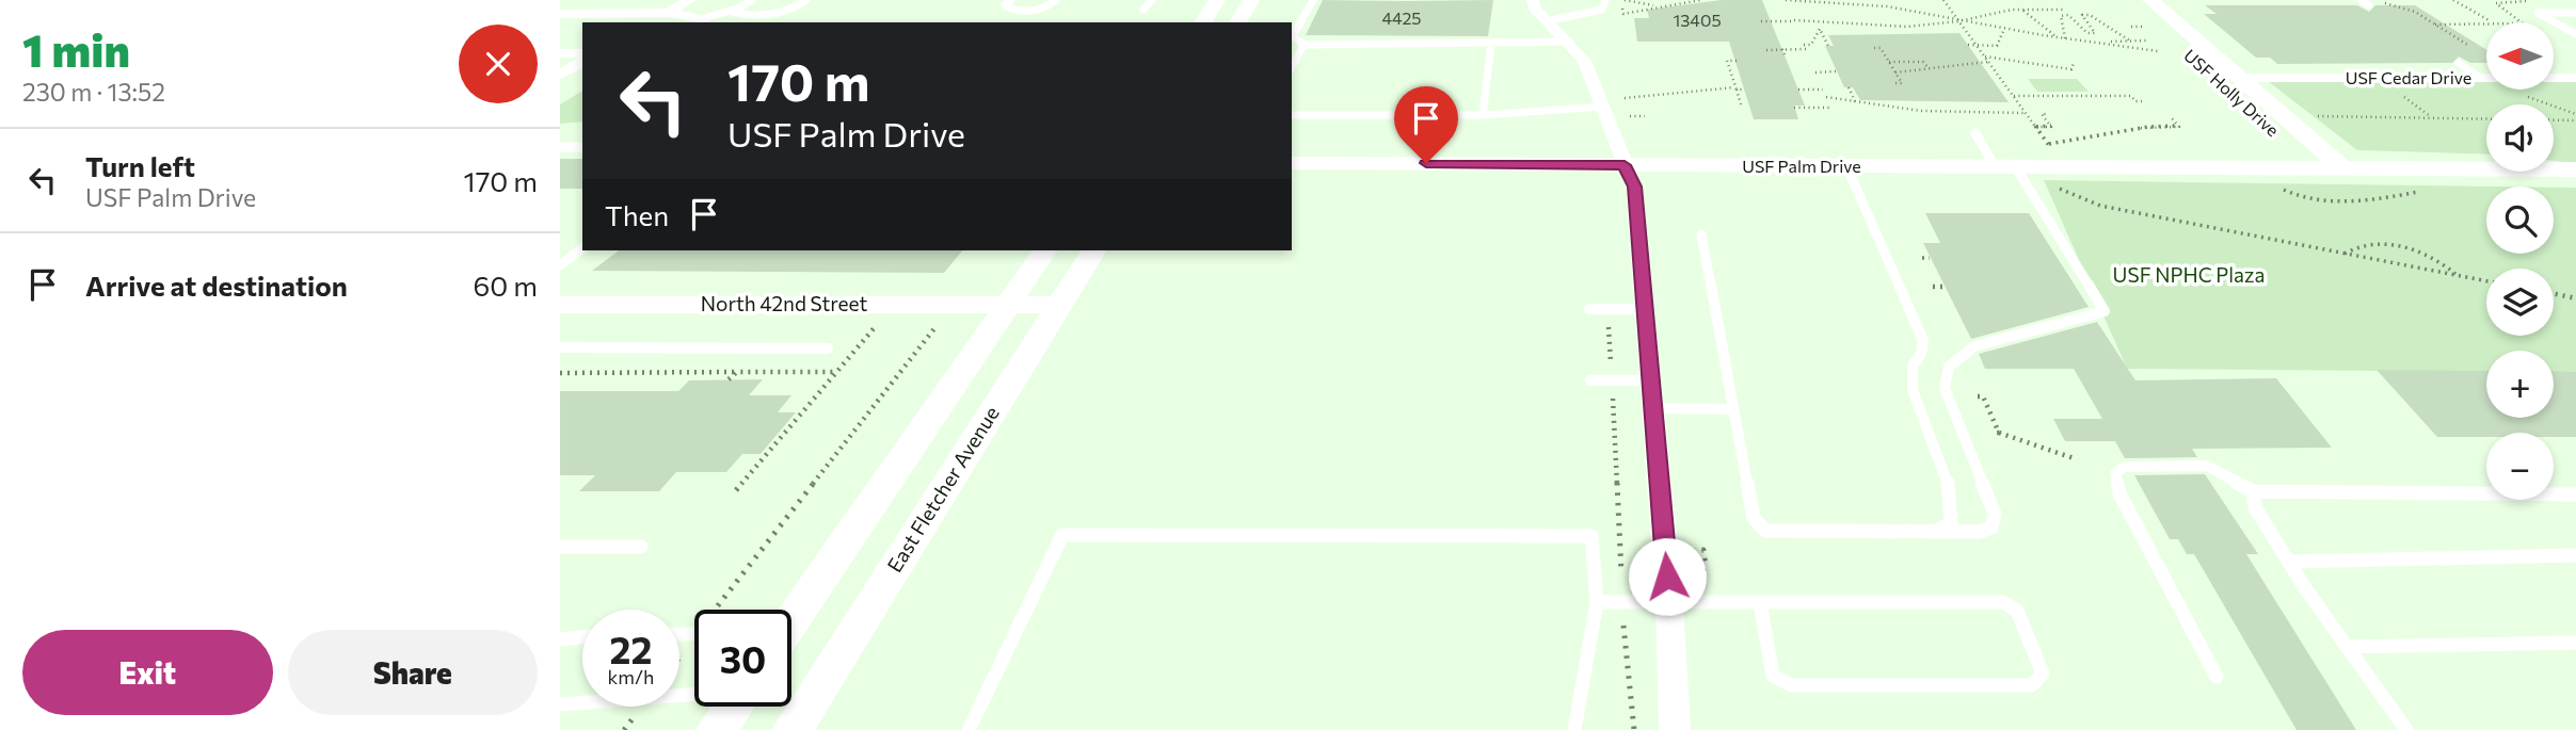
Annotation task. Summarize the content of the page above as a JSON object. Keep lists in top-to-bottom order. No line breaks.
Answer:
{"streets":{"street":["USF Cedar Drive","USF Holly Drive","USF Palm Drive","North 42nd Street","East Fletcher Avenue"]},"crossings":[["USF Cedar Drive","USF Holly Drive"],["USF Holly Drive","USF Palm Drive"],["North 42nd Street","East Fletcher Avenue"]],"parks":["USF NPHC Plaza"],"house_numbers":["4425","13405"],"north":"left","page":{"heading":["1 min","230 m · 13:52"],"map_buttons":["+","−"],"turn":["170 m","USF Palm Drive"],"list":[{"name":"Turn left","note":"USF Palm Drive","value":"170 m"},{"name":"Arrive at destination","value":"60 m"}],"then":"Then","speed":"22 km/h","limit":"30","buttons":["Exit","Share"]}}
